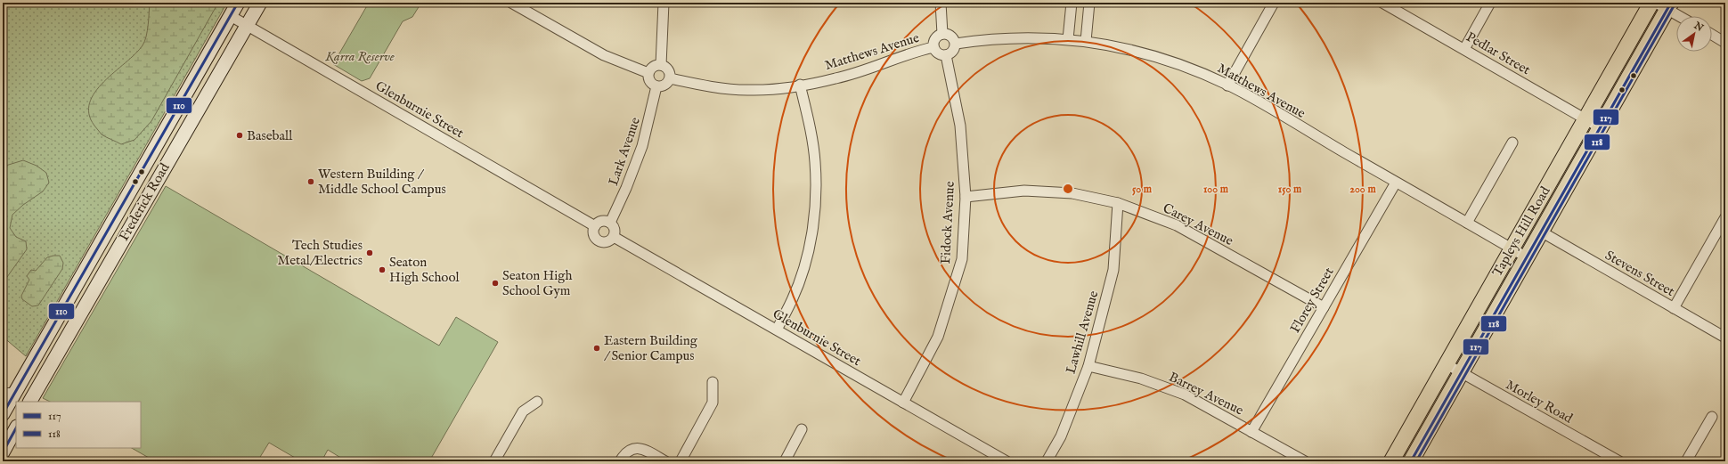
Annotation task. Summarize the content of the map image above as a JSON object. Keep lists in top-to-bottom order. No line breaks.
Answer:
{"streets":{"main road":["Frederick Road","Tapleys Hill Road"],"street":["Matthews Avenue","Pedlar Street","Glenburnie Street","Lark Avenue","Fidock Avenue","Carey Avenue","Stevens Street","Florey Street","Lawhill Avenue","Barrey Avenue","Morley Road"]},"crossings":[["Matthews Avenue","Lark Avenue"],["Matthews Avenue","Fidock Avenue"],["Matthews Avenue","Tapleys Hill Road"],["Matthews Avenue","Florey Street"],["Pedlar Street","Tapleys Hill Road"],["Glenburnie Street","Lark Avenue"],["Glenburnie Street","Frederick Road"],["Glenburnie Street","Fidock Avenue"],["Fidock Avenue","Carey Avenue"],["Carey Avenue","Florey Street"],["Carey Avenue","Lawhill Avenue"],["Tapleys Hill Road","Stevens Street"],["Tapleys Hill Road","Morley Road"],["Florey Street","Barrey Avenue"],["Lawhill Avenue","Barrey Avenue"]],"parks":["Karra Reserve"],"places":["Baseball","Western Building / Middle School Campus","Tech Studies Metal/Electrics","Seaton High School","Seaton High School Gym","Eastern Building / Senior Campus"],"lines":["transit line 117","transit line 110","transit line 118"],"legend":["117","118"],"north":"top right","rings":["50 m","100 m","150 m","200 m"]}
